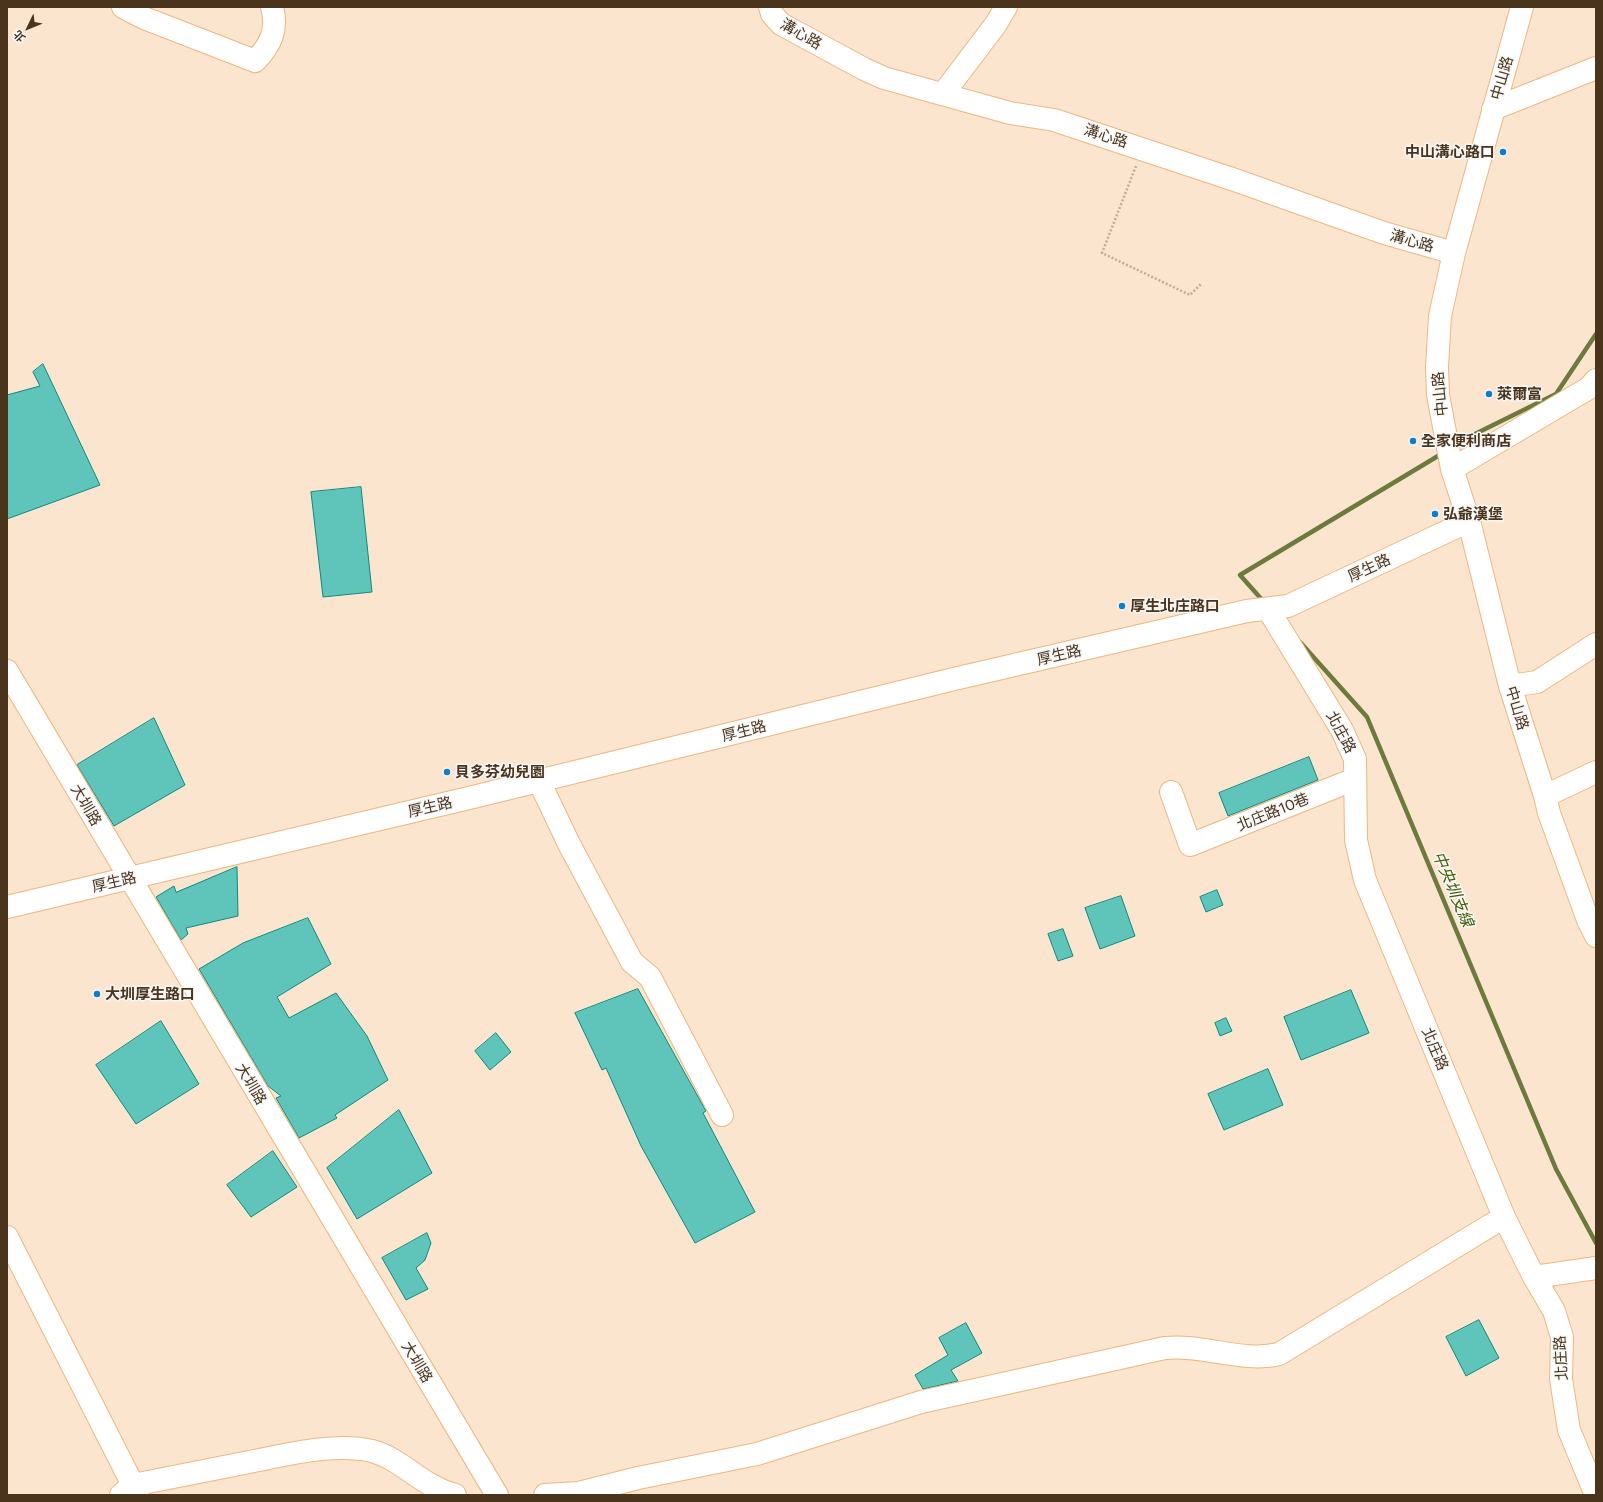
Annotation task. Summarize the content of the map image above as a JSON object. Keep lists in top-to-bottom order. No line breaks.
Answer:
{"streets":{"street":["溝心路","中山路","厚生路","北庄路","大圳路","北庄路10巷"]},"crossings":[["溝心路","中山路"],["中山路","厚生路"],["厚生路","北庄路"],["厚生路","大圳路"],["北庄路","北庄路10巷"]],"water":["中央圳支線"],"places":["中山溝心路口","萊爾富","全家便利商店","弘爺漢堡","厚生北庄路口","貝多芬幼兒園","大圳厚生路口"],"north":"bottom left"}
